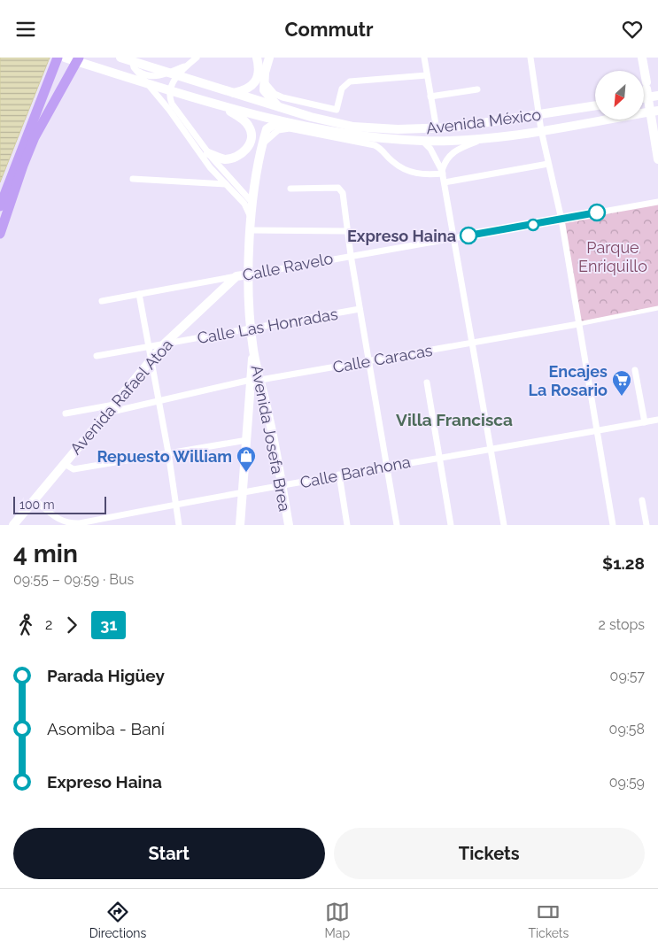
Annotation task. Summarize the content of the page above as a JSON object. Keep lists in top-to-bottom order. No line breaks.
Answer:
{"streets":{"main road":["Avenida México","Calle Ravelo","Avenida Rafael Atoa","Avenida Josefa Brea"],"street":["Calle Las Honradas","Calle Caracas","Calle Barahona"]},"crossings":[["Calle Ravelo","Avenida Rafael Atoa"],["Calle Las Honradas","Avenida Rafael Atoa"],["Calle Caracas","Avenida Rafael Atoa"],["Calle Caracas","Avenida Josefa Brea"],["Avenida Rafael Atoa","Calle Barahona"],["Avenida Josefa Brea","Calle Barahona"]],"districts":["Villa Francisca"],"parks":["Parque Enriquillo"],"places":{"other":["Expreso Haina"],"supermarket":["Encajes La Rosario"],"shop":["Repuesto William"]},"lines":["bus line 31"],"scale_bar":"100 m","north":"bottom left","page":{"header":"Commutr","scale":"100 m","heading":["4 min","09:55 – 09:59 · Bus","$1.28"],"legs":["2","31","2 stops"],"list":[{"name":"Parada Higüey","value":"09:57"},{"name":"Asomiba - Baní","value":"09:58"},{"name":"Expreso Haina","value":"09:59"}],"buttons":["Start","Tickets"],"tabs":["Directions","Map","Tickets"]}}
